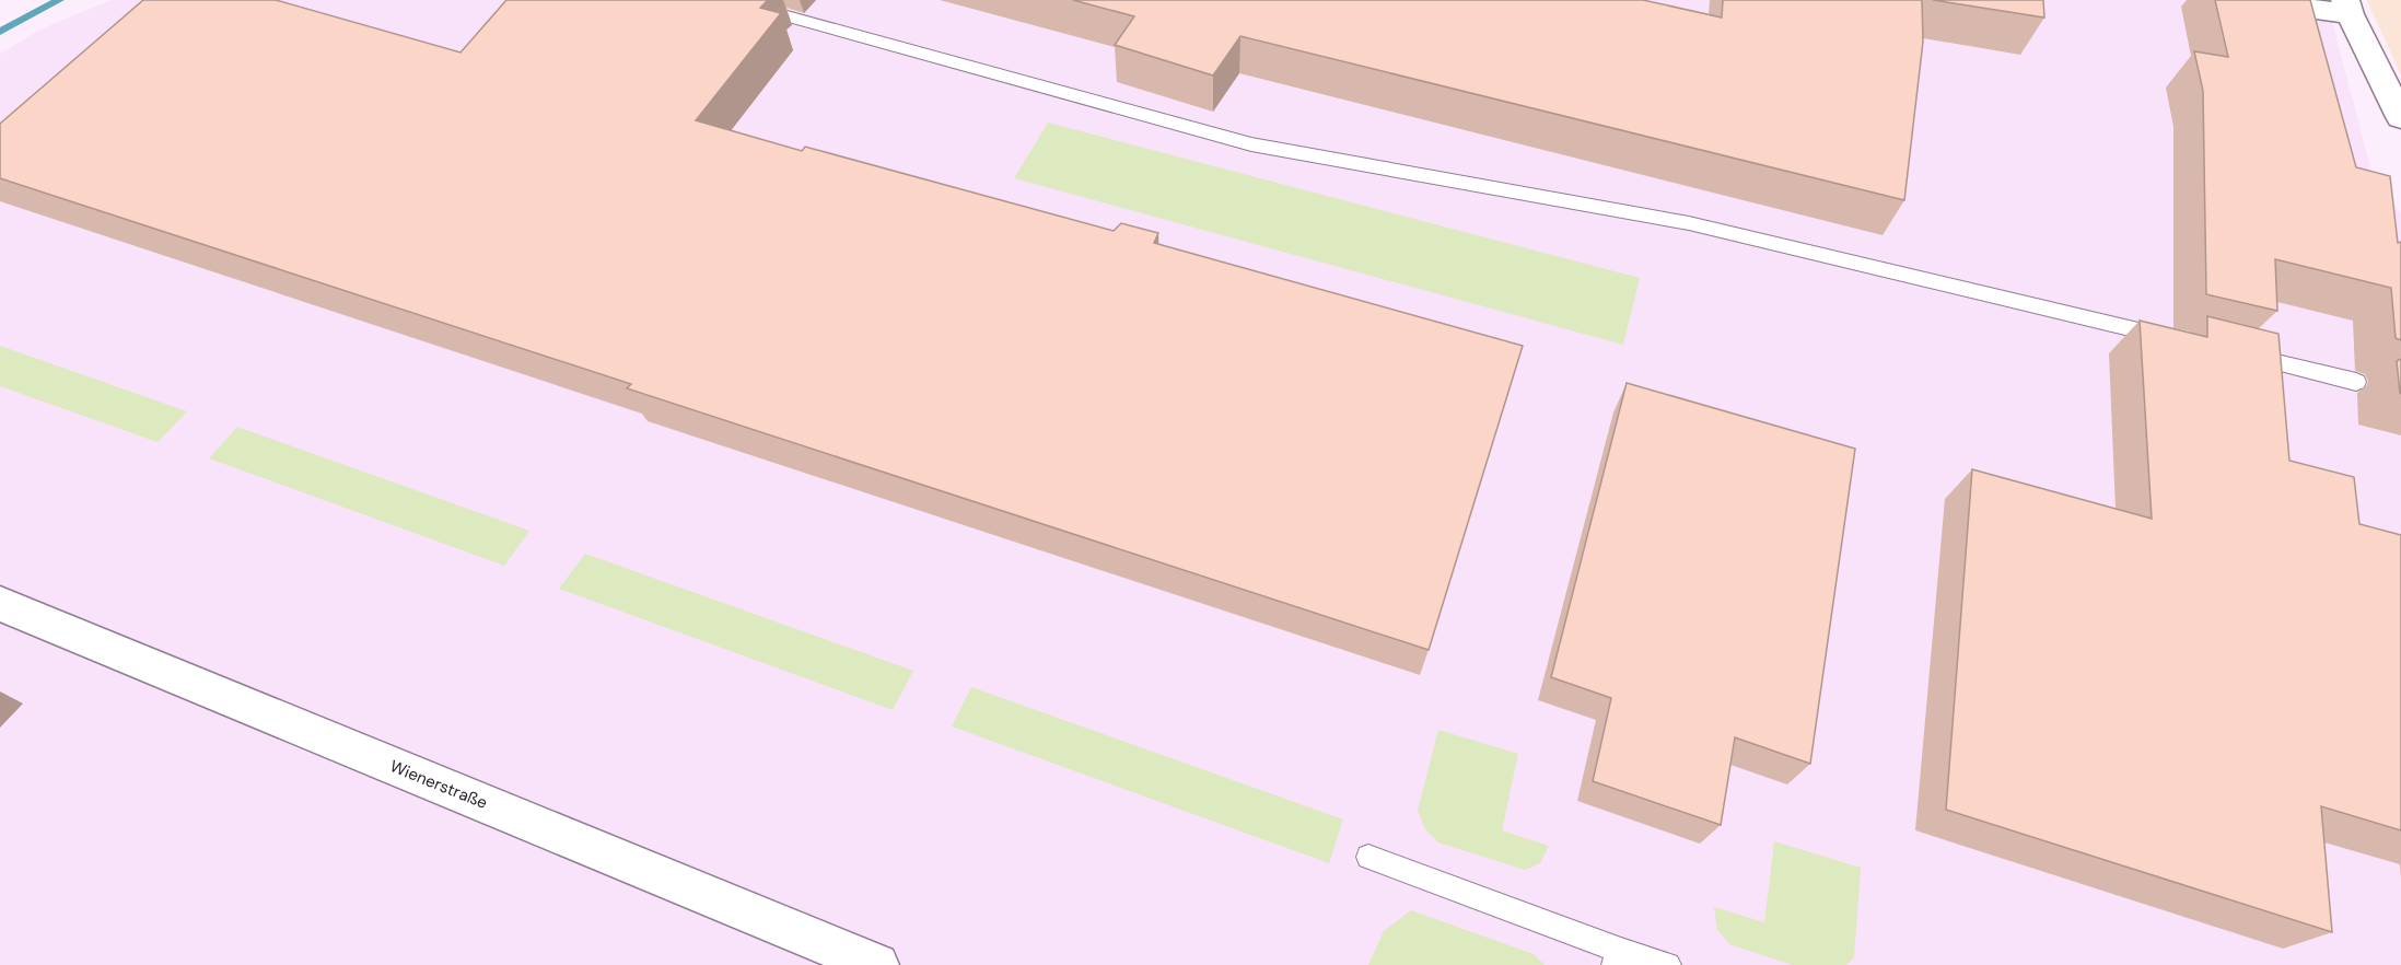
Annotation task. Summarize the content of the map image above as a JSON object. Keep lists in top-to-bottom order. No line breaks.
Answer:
{"streets":{"street":["Wienerstraße"]}}
